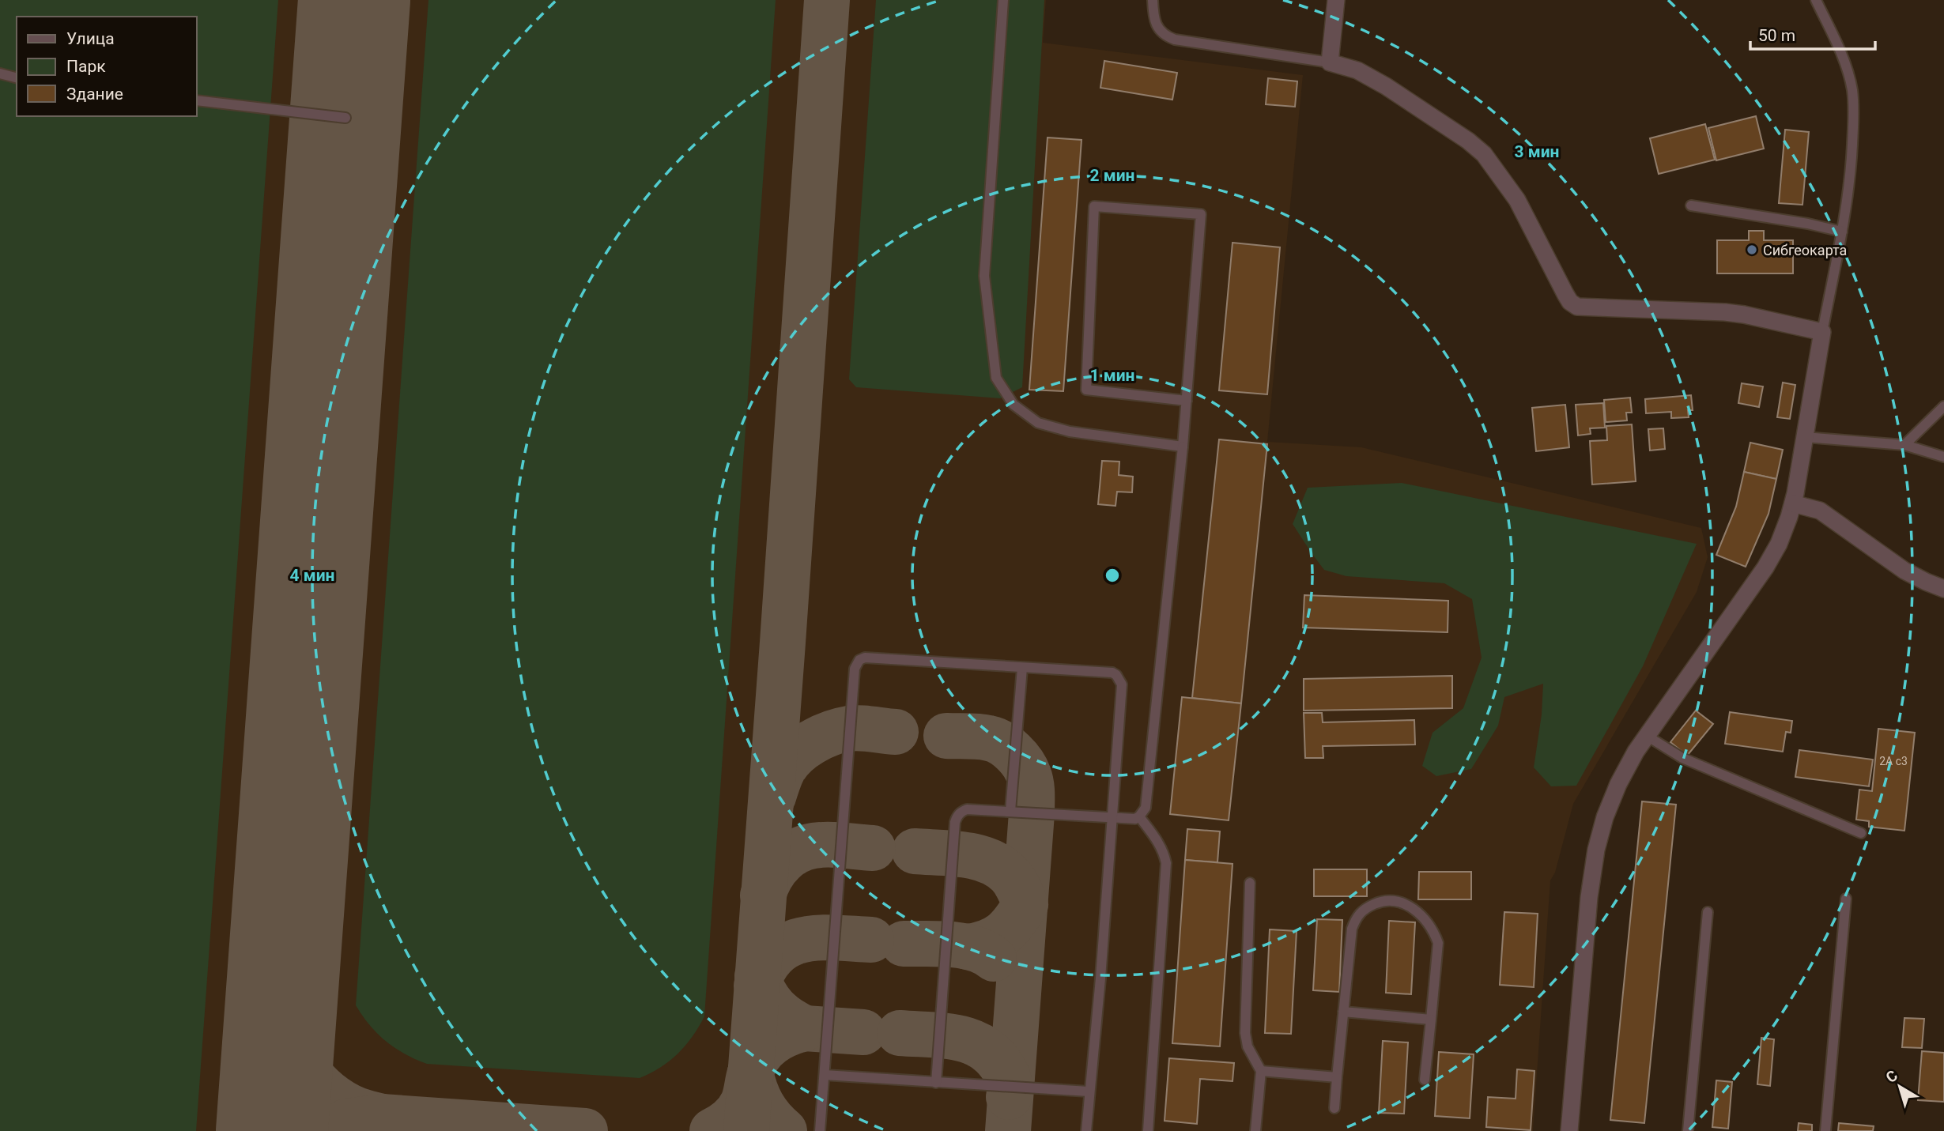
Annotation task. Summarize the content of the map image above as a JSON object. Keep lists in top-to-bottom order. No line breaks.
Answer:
{"places":["Сибгеокарта"],"house_numbers":["2А с3"],"legend":["Улица","Парк","Здание"],"scale_bar":"50 m","north":"top left","rings":["3 мин","2 мин","1 мин","4 мин"]}
